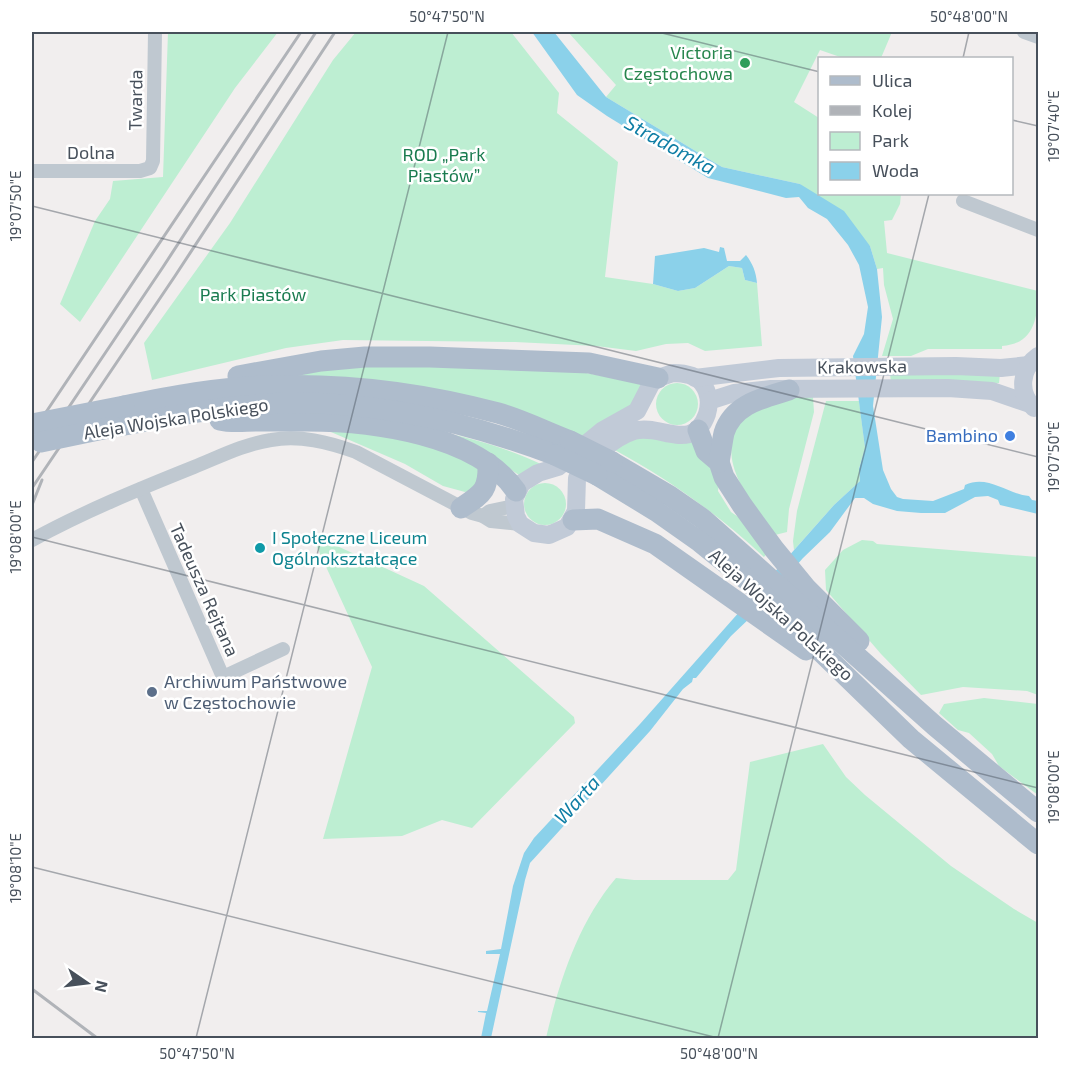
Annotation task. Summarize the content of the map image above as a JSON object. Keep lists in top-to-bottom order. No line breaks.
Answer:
{"streets":{"main road":["Krakowska","Aleja Wojska Polskiego"],"street":["Twarda","Dolna","Tadeusza Rejtana"]},"crossings":[["Twarda","Dolna"]],"water":["Stradomka","Warta"],"parks":["ROD „Park Piastów”","Park Piastów"],"places":["Victoria Częstochowa","Bambino","I Społeczne Liceum Ogólnokształcące","Archiwum Państwowe w Częstochowie"],"legend":["Ulica","Kolej","Park","Woda"],"north":"right","coordinates":["50°47'50\"N","50°48'00\"N","19°07'40\"E","19°07'50\"E","19°08'00\"E","19°08'10\"E"]}
